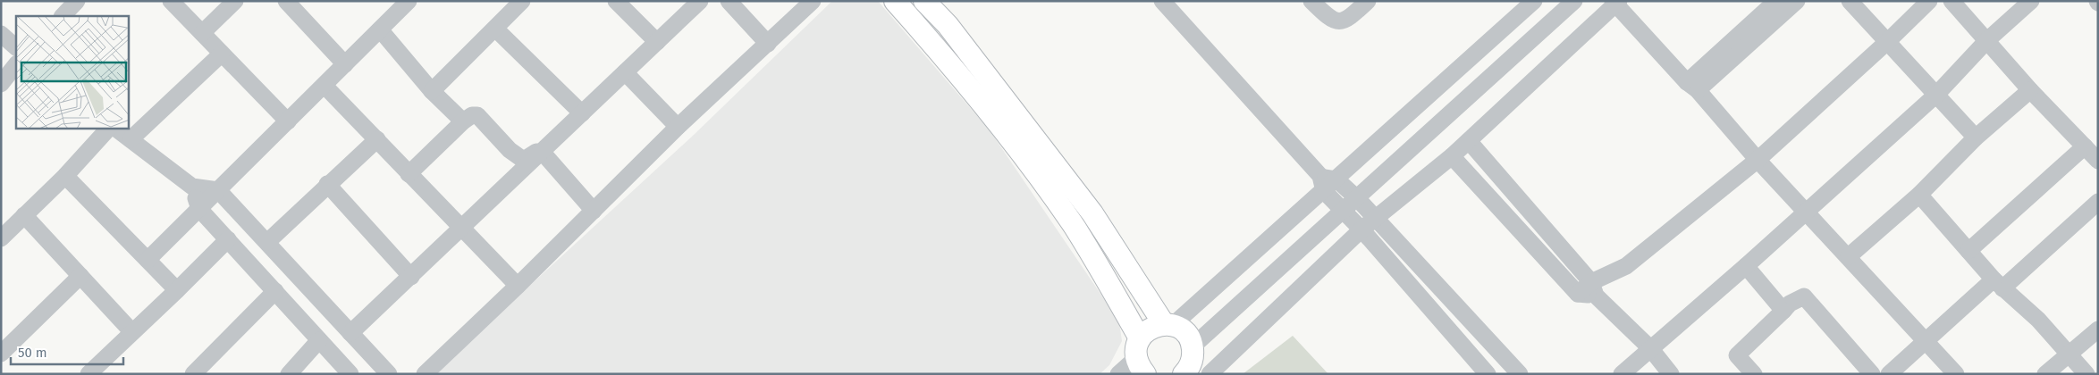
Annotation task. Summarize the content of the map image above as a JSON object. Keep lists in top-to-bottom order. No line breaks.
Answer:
{"scale_bar":"50 m"}
